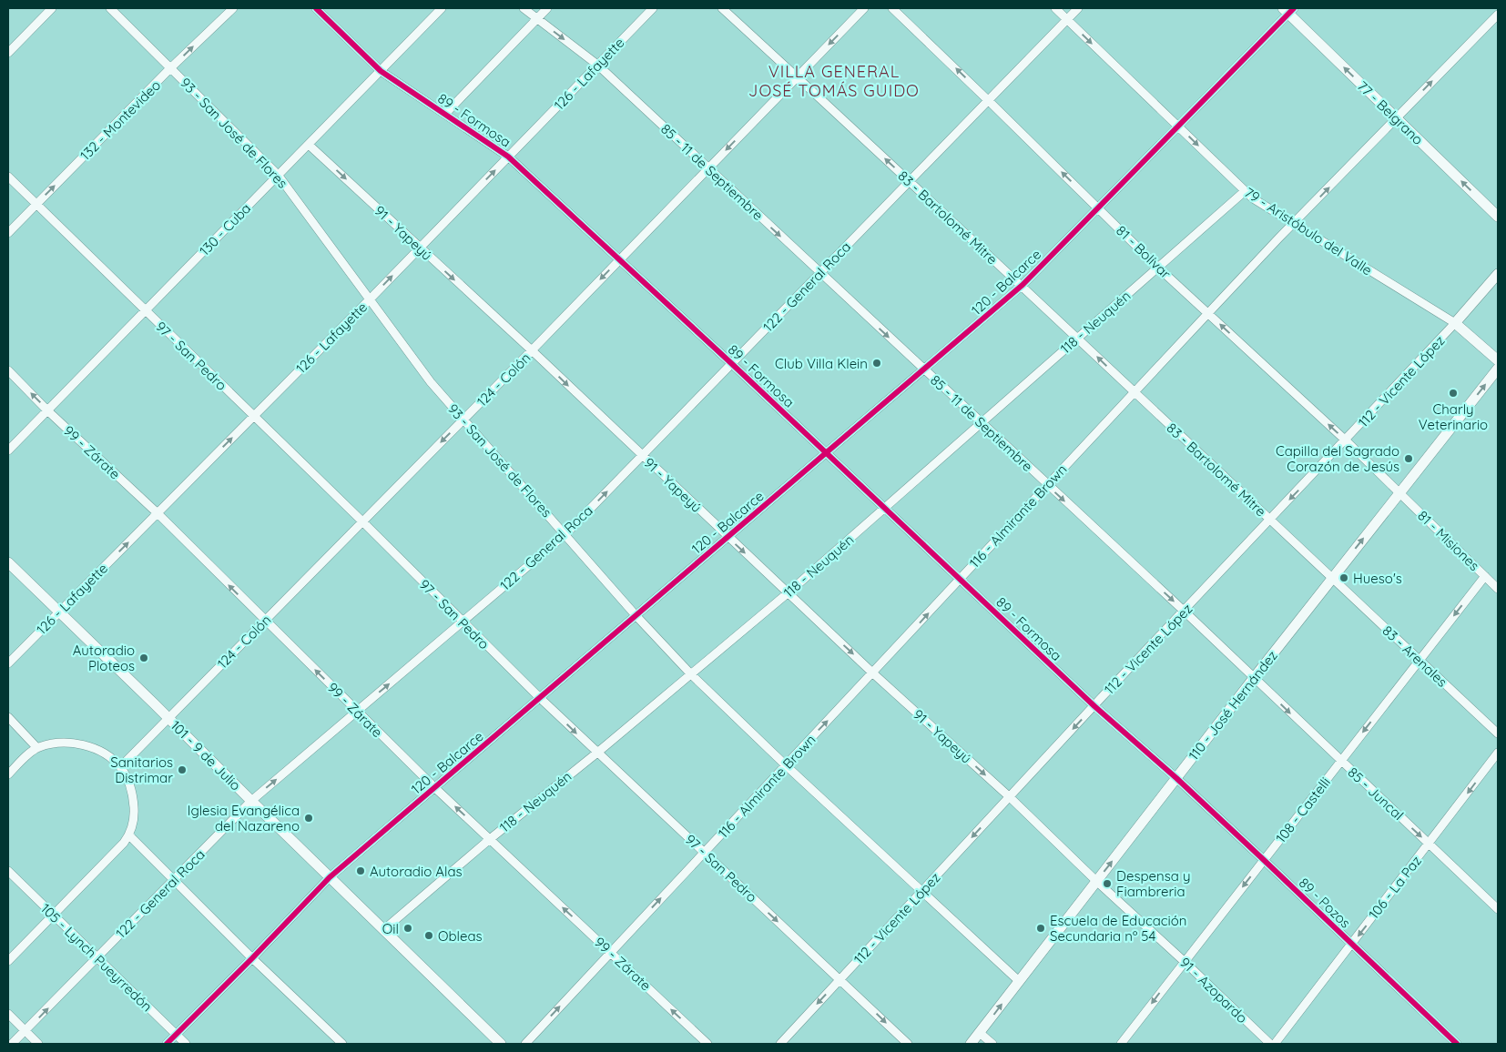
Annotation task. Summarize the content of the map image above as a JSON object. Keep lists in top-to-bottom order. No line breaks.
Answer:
{"streets":{"street":["126 - Lafayette","77 - Belgrano","132 - Montevideo","89 - Formosa","93 - San José de Flores","85 - 11 de Septiembre","83 - Bartolomé Mitre","130 - Cuba","79 - Aristóbulo del Valle","91 - Yapeyú","81 - Bolívar","120 - Balcarce","122 - General Roca","118 - Neuquén","97 - San Pedro","124 - Colón","112 - Vicente López","99 - Zárate","116 - Almirante Brown","81 - Misiones","83 - Arenales","110 - José Hernández","101 - 9 de Julio","85 - Juncal","108 - Castelli","106 - La Paz","89 - Pozos","105 - Lynch Pueyrredón","91 - Azopardo"]},"crossings":[["126 - Lafayette","89 - Formosa"],["126 - Lafayette","93 - San José de Flores"],["126 - Lafayette","85 - 11 de Septiembre"],["126 - Lafayette","91 - Yapeyú"],["126 - Lafayette","97 - San Pedro"],["126 - Lafayette","99 - Zárate"],["126 - Lafayette","101 - 9 de Julio"],["77 - Belgrano","120 - Balcarce"],["77 - Belgrano","116 - Almirante Brown"],["132 - Montevideo","93 - San José de Flores"],["132 - Montevideo","97 - San Pedro"],["89 - Formosa","130 - Cuba"],["89 - Formosa","120 - Balcarce"],["89 - Formosa","122 - General Roca"],["89 - Formosa","118 - Neuquén"],["89 - Formosa","124 - Colón"],["89 - Formosa","112 - Vicente López"],["89 - Formosa","116 - Almirante Brown"],["89 - Formosa","110 - José Hernández"],["89 - Formosa","89 - Pozos"],["93 - San José de Flores","130 - Cuba"],["93 - San José de Flores","120 - Balcarce"],["93 - San José de Flores","122 - General Roca"],["93 - San José de Flores","118 - Neuquén"],["93 - San José de Flores","124 - Colón"],["93 - San José de Flores","112 - Vicente López"],["93 - San José de Flores","116 - Almirante Brown"],["93 - San José de Flores","110 - José Hernández"],["85 - 11 de Septiembre","120 - Balcarce"],["85 - 11 de Septiembre","122 - General Roca"],["85 - 11 de Septiembre","118 - Neuquén"],["85 - 11 de Septiembre","124 - Colón"],["85 - 11 de Septiembre","112 - Vicente López"],["85 - 11 de Septiembre","116 - Almirante Brown"],["85 - 11 de Septiembre","110 - José Hernández"],["85 - 11 de Septiembre","85 - Juncal"],["83 - Bartolomé Mitre","120 - Balcarce"],["83 - Bartolomé Mitre","122 - General Roca"],["83 - Bartolomé Mitre","118 - Neuquén"],["83 - Bartolomé Mitre","124 - Colón"],["83 - Bartolomé Mitre","112 - Vicente López"],["83 - Bartolomé Mitre","116 - Almirante Brown"],["83 - Bartolomé Mitre","83 - Arenales"],["83 - Bartolomé Mitre","110 - José Hernández"],["130 - Cuba","91 - Yapeyú"],["130 - Cuba","97 - San Pedro"],["130 - Cuba","99 - Zárate"],["79 - Aristóbulo del Valle","120 - Balcarce"],["79 - Aristóbulo del Valle","122 - General Roca"],["79 - Aristóbulo del Valle","118 - Neuquén"],["79 - Aristóbulo del Valle","112 - Vicente López"],["79 - Aristóbulo del Valle","116 - Almirante Brown"],["91 - Yapeyú","120 - Balcarce"],["91 - Yapeyú","122 - General Roca"],["91 - Yapeyú","118 - Neuquén"],["91 - Yapeyú","124 - Colón"],["91 - Yapeyú","112 - Vicente López"],["91 - Yapeyú","116 - Almirante Brown"],["91 - Yapeyú","110 - José Hernández"],["91 - Yapeyú","91 - Azopardo"],["81 - Bolívar","120 - Balcarce"],["81 - Bolívar","122 - General Roca"],["81 - Bolívar","118 - Neuquén"],["81 - Bolívar","112 - Vicente López"],["81 - Bolívar","116 - Almirante Brown"],["81 - Bolívar","81 - Misiones"],["81 - Bolívar","110 - José Hernández"],["120 - Balcarce","97 - San Pedro"],["120 - Balcarce","99 - Zárate"],["120 - Balcarce","101 - 9 de Julio"],["120 - Balcarce","105 - Lynch Pueyrredón"],["122 - General Roca","97 - San Pedro"],["122 - General Roca","99 - Zárate"],["122 - General Roca","101 - 9 de Julio"],["122 - General Roca","105 - Lynch Pueyrredón"],["118 - Neuquén","97 - San Pedro"],["118 - Neuquén","99 - Zárate"],["118 - Neuquén","101 - 9 de Julio"],["97 - San Pedro","124 - Colón"],["97 - San Pedro","112 - Vicente López"],["97 - San Pedro","116 - Almirante Brown"],["124 - Colón","99 - Zárate"],["124 - Colón","101 - 9 de Julio"],["99 - Zárate","116 - Almirante Brown"],["81 - Misiones","110 - José Hernández"],["81 - Misiones","108 - Castelli"],["83 - Arenales","110 - José Hernández"],["83 - Arenales","108 - Castelli"],["110 - José Hernández","85 - Juncal"],["110 - José Hernández","89 - Pozos"],["110 - José Hernández","91 - Azopardo"],["85 - Juncal","108 - Castelli"],["85 - Juncal","106 - La Paz"],["108 - Castelli","89 - Pozos"],["108 - Castelli","91 - Azopardo"],["106 - La Paz","89 - Pozos"]],"one_way":["126 - Lafayette","77 - Belgrano","132 - Montevideo","85 - 11 de Septiembre","79 - Aristóbulo del Valle","91 - Yapeyú","81 - Bolívar","124 - Colón","112 - Vicente López","99 - Zárate","116 - Almirante Brown","110 - José Hernández","85 - Juncal","108 - Castelli","106 - La Paz"],"districts":["VILLA GENERAL JOSÉ TOMÁS GUIDO"],"places":["Club Villa Klein","Charly Veterinario","Capilla del Sagrado Corazón de Jesús","Hueso's","Autoradio Ploteos","Sanitarios Distrimar","Iglesia Evangélica del Nazareno","Autoradio Alas","Despensa y Fiambreria","Oil","Escuela de Educación Secundaria nº 54","Obleas"]}
